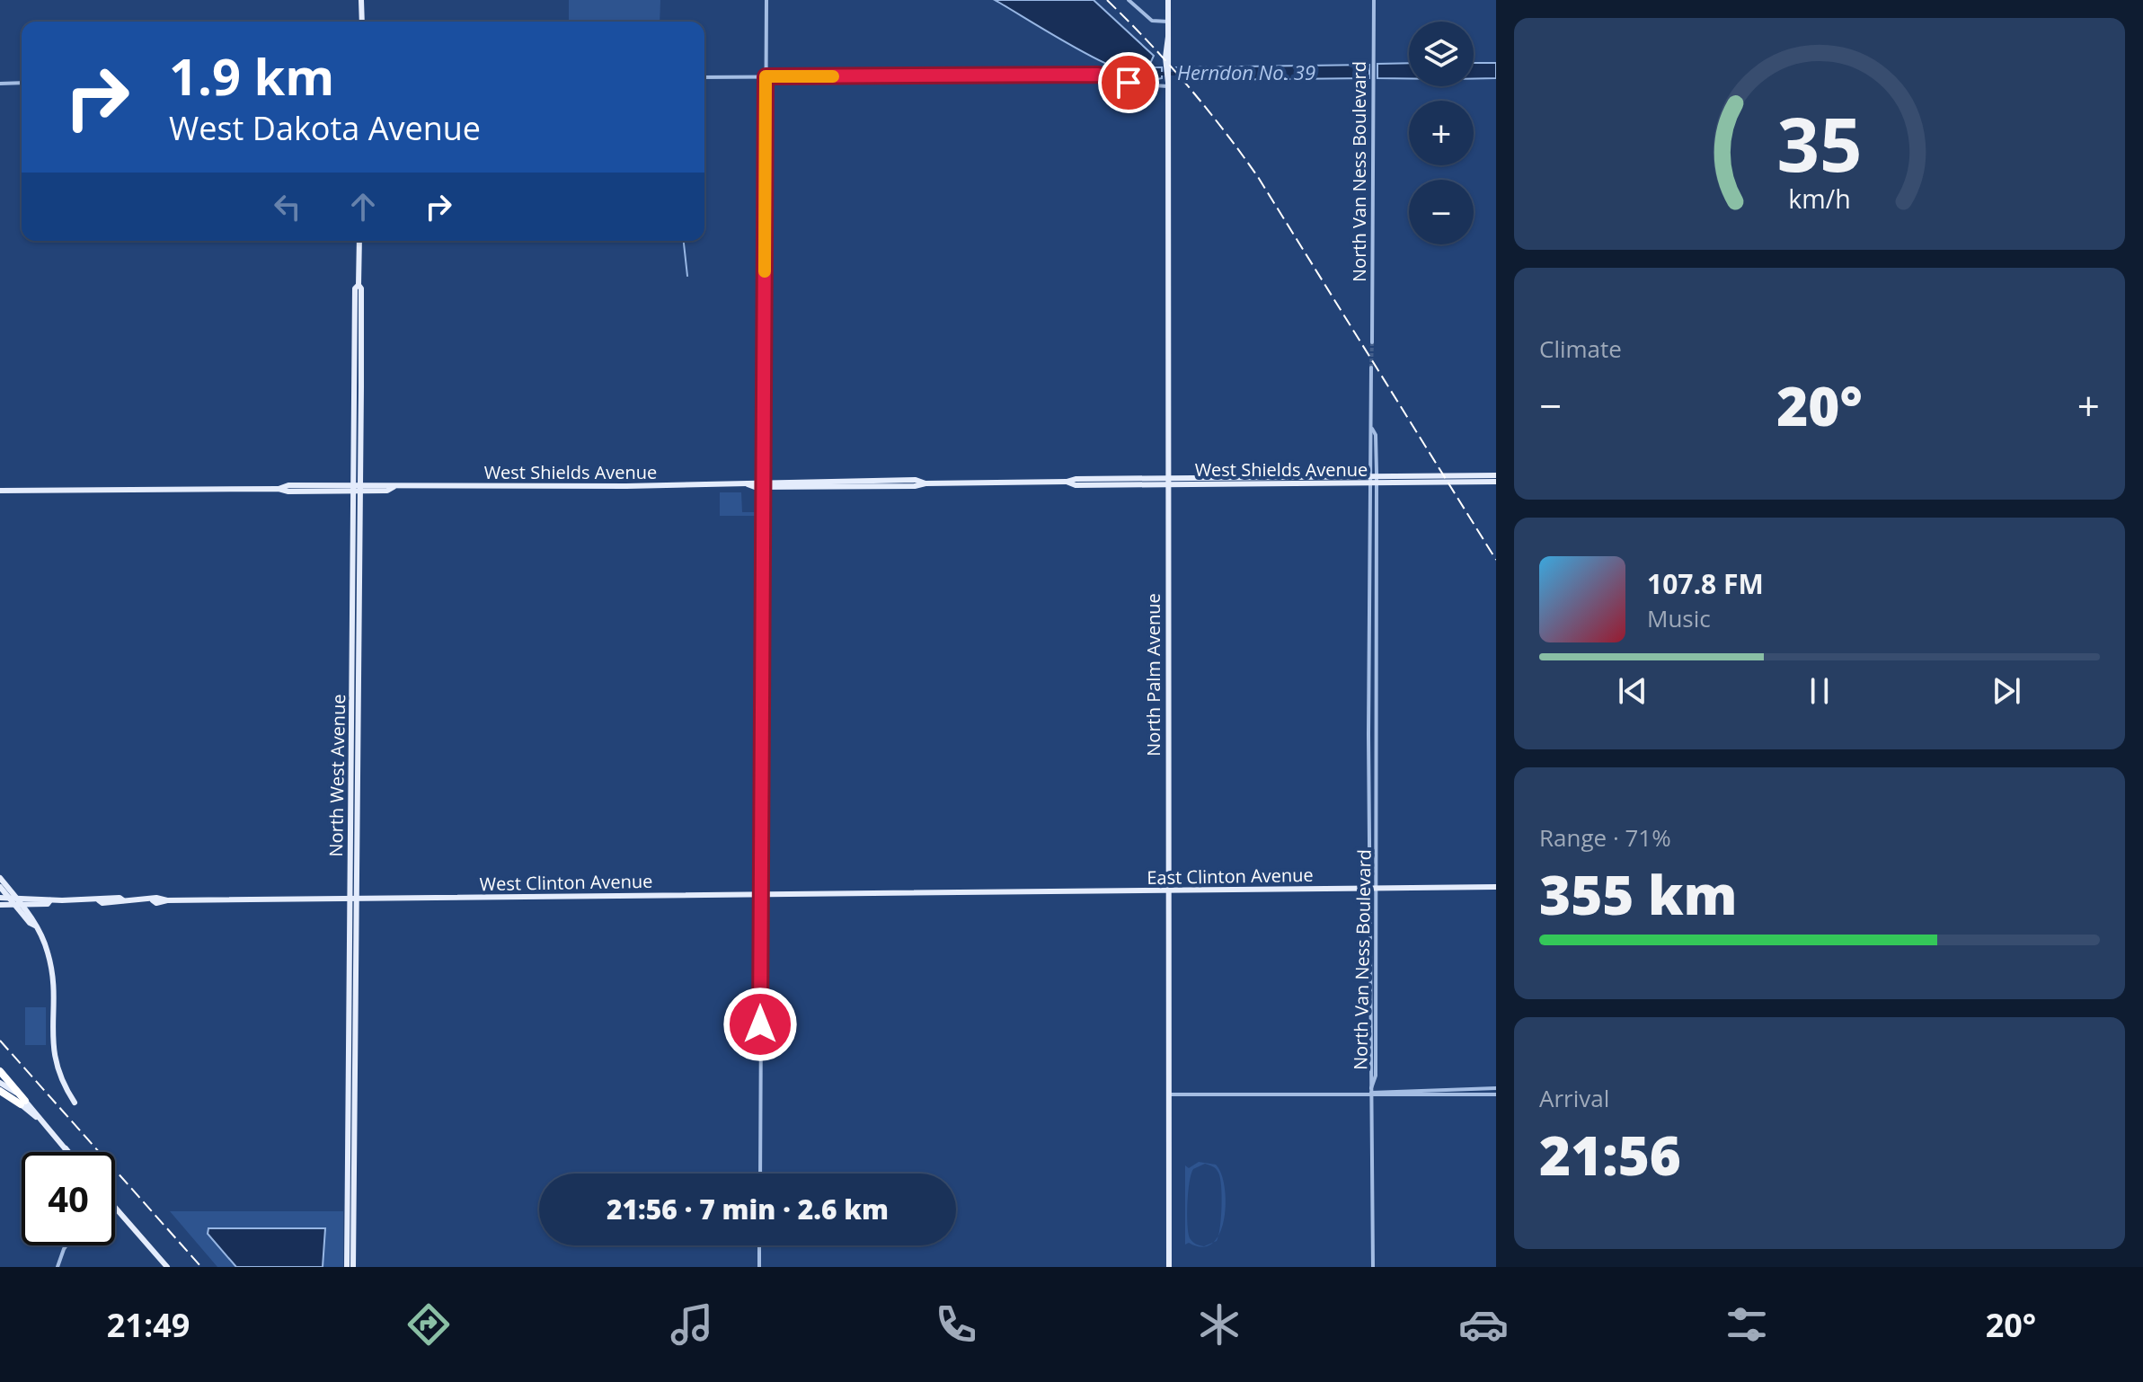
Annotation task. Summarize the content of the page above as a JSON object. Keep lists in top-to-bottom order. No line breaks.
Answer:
{"streets":{"main road":["West Shields Avenue","North Palm Avenue","North West Avenue","East Clinton Avenue","West Clinton Avenue"],"street":["North Van Ness Boulevard"]},"crossings":[["North Van Ness Boulevard","West Shields Avenue"],["North Van Ness Boulevard","East Clinton Avenue"],["West Shields Avenue","North Palm Avenue"],["West Shields Avenue","North West Avenue"],["North Palm Avenue","East Clinton Avenue"],["North West Avenue","West Clinton Avenue"],["East Clinton Avenue","West Clinton Avenue"]],"water":["Herndon No. 39"],"page":{"map_buttons":["+","−"],"turn":["1.9 km","West Dakota Avenue"],"tile":["Climate",["Range · 71%","355 km"],["Arrival","21:56"]],"heat":["−","20°","+"],"song":["107.8 FM","Music"],"limit":"40","trip":"21:56 · 7 min · 2.6 km","tabs":["21:49","20°"],"gauge":["35","km/h"]}}
